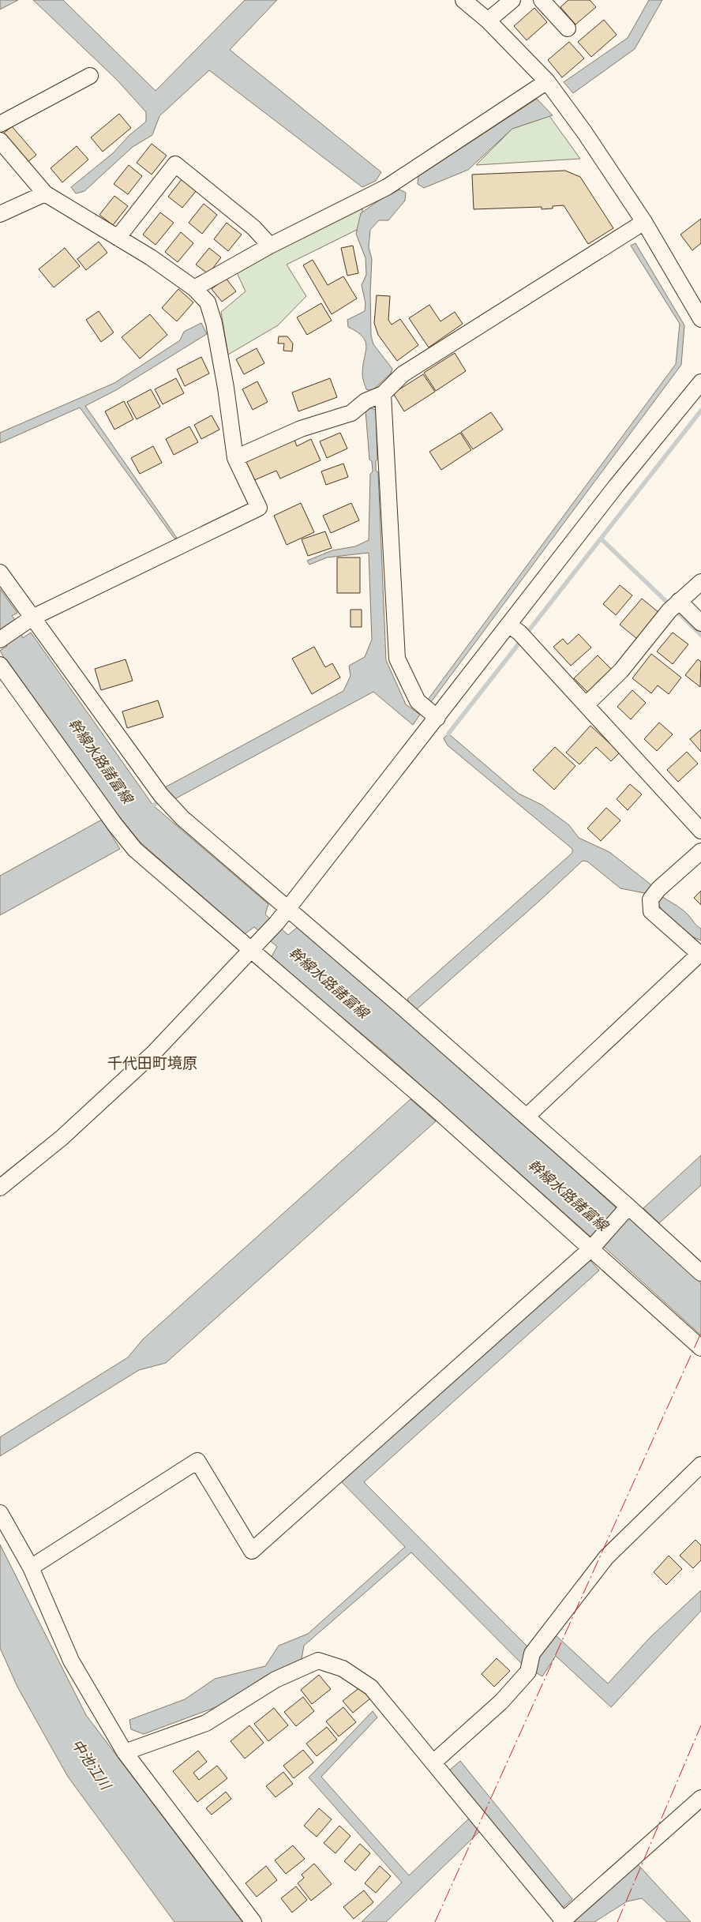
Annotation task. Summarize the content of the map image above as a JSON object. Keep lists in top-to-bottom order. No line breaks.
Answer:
{"districts":["千代田町境原"],"water":["幹線水路諸富線","中池江川"]}
